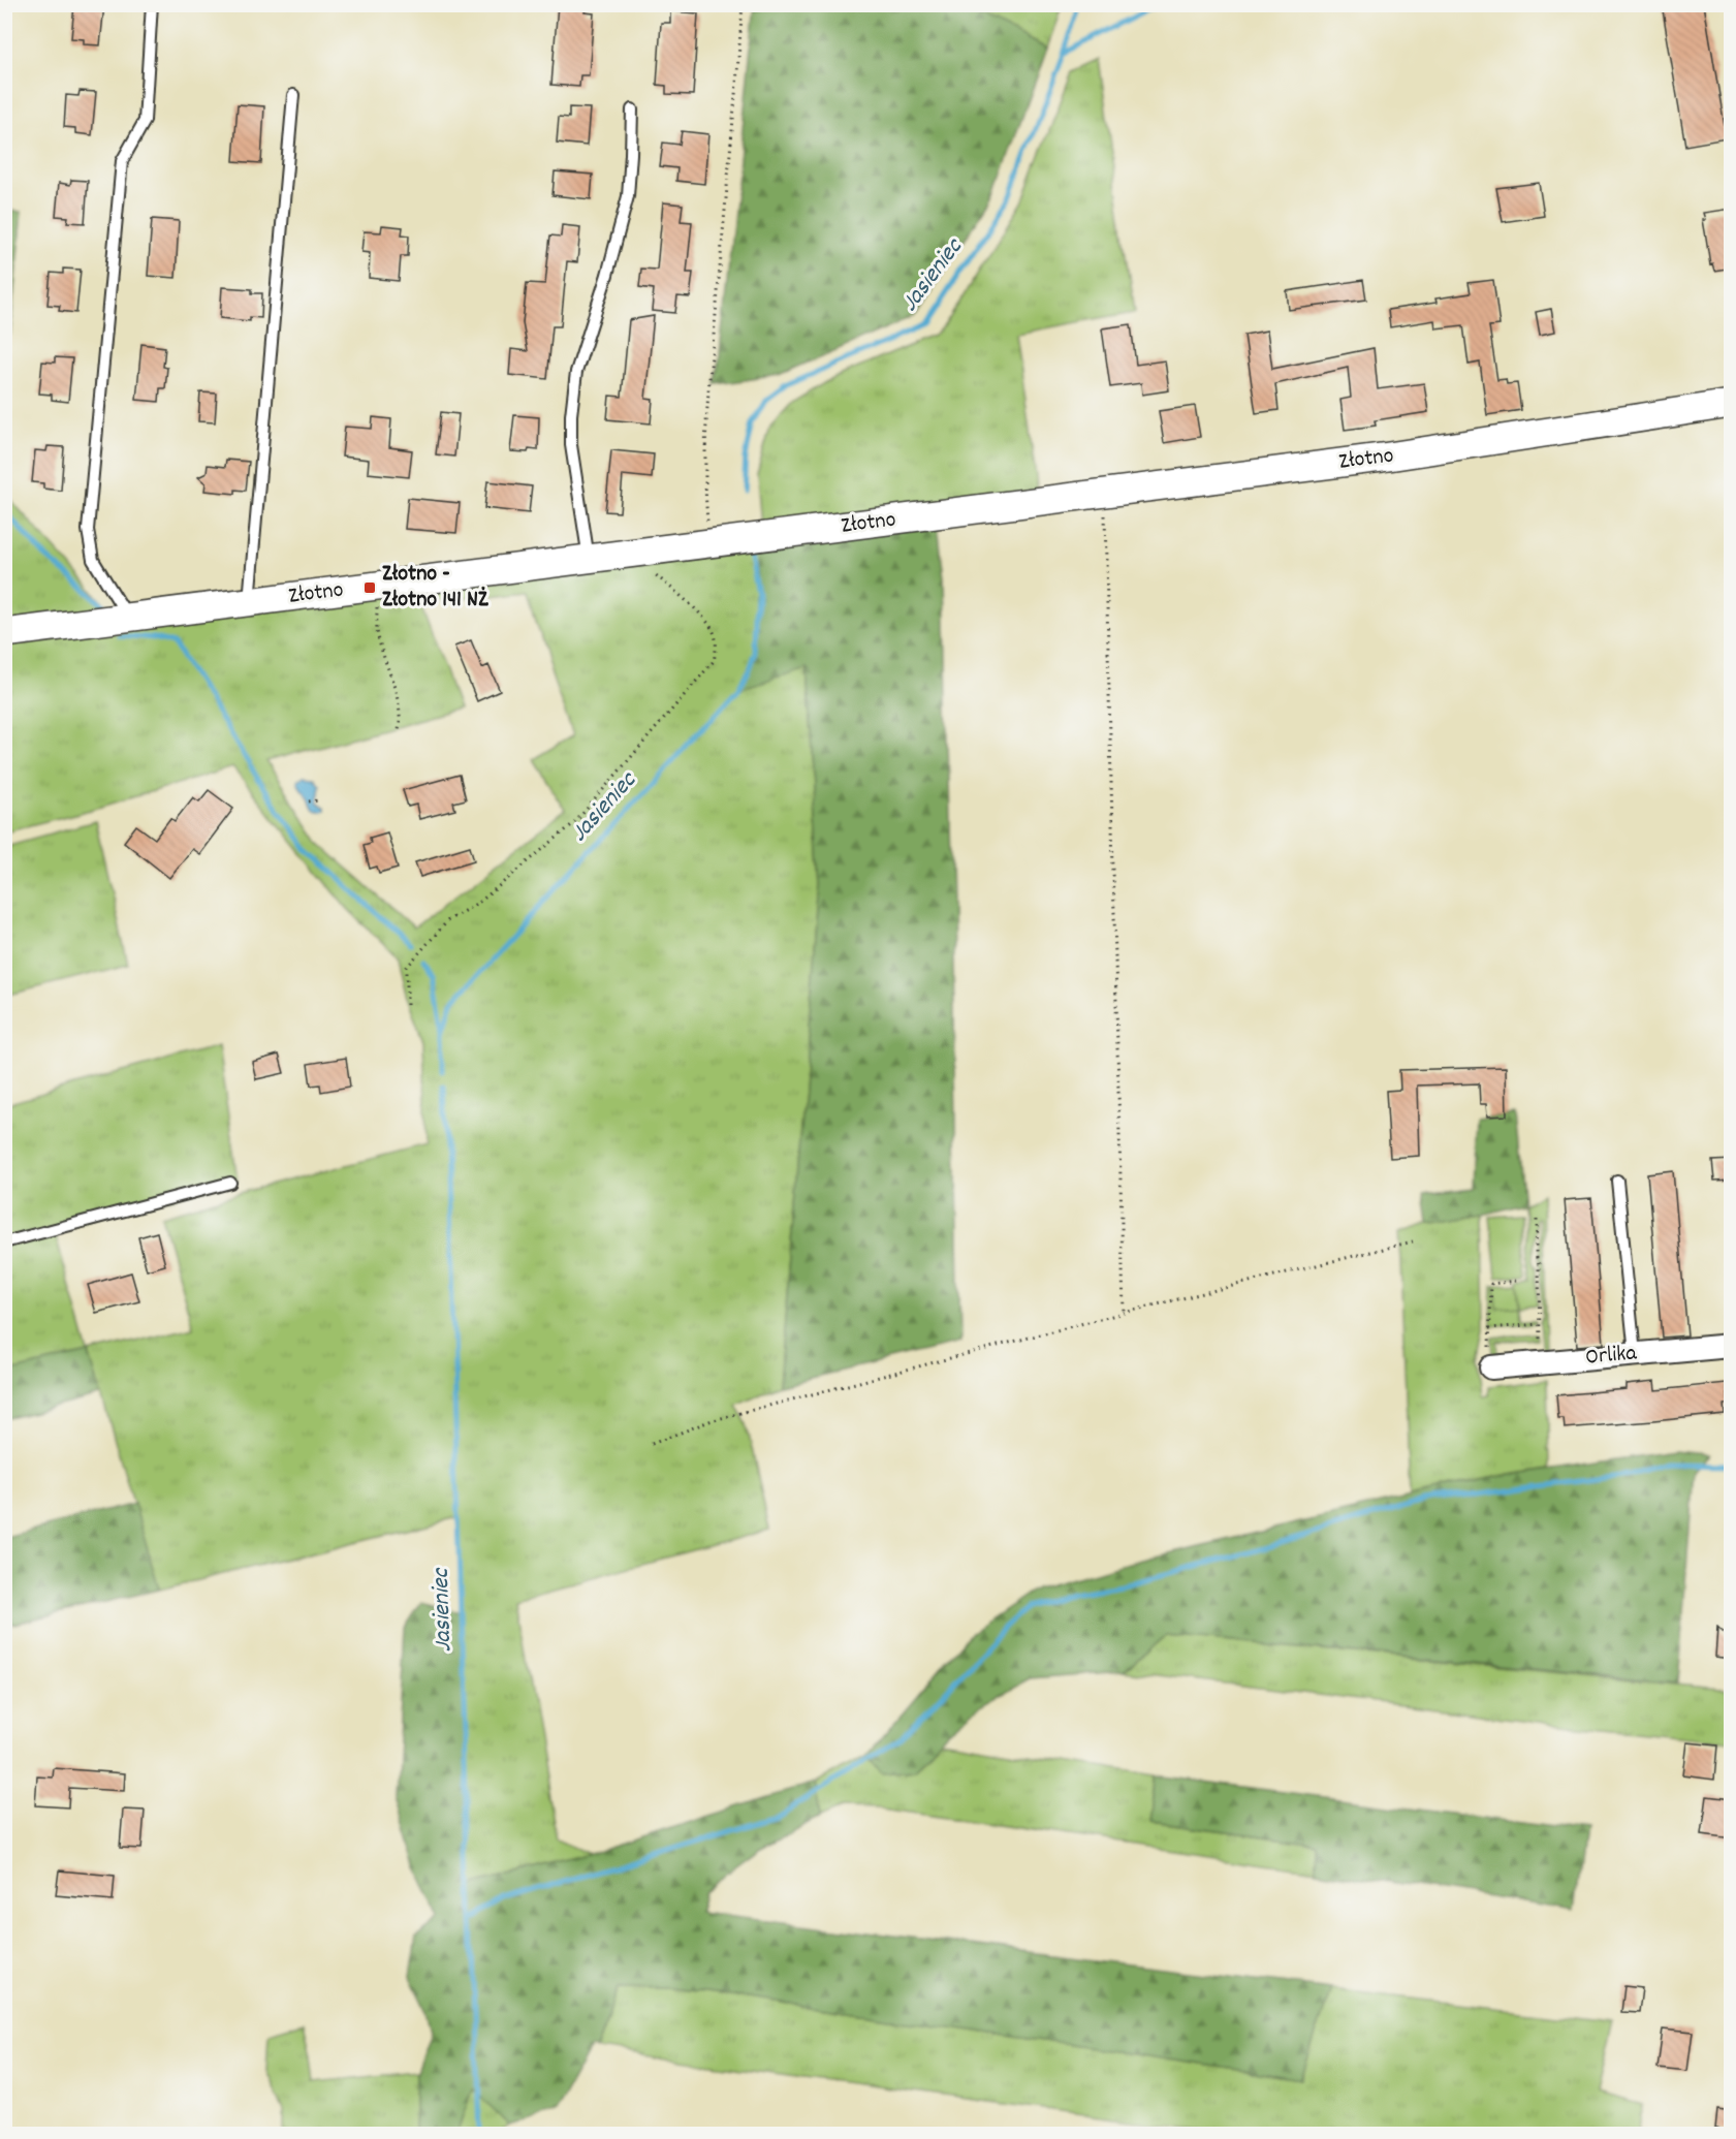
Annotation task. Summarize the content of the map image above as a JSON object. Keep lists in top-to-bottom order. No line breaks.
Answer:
{"streets":{"street":["Złotno","Orlika"]},"water":["Jasieniec"],"places":{"transit":["Złotno - Złotno 141 NŻ"]}}
